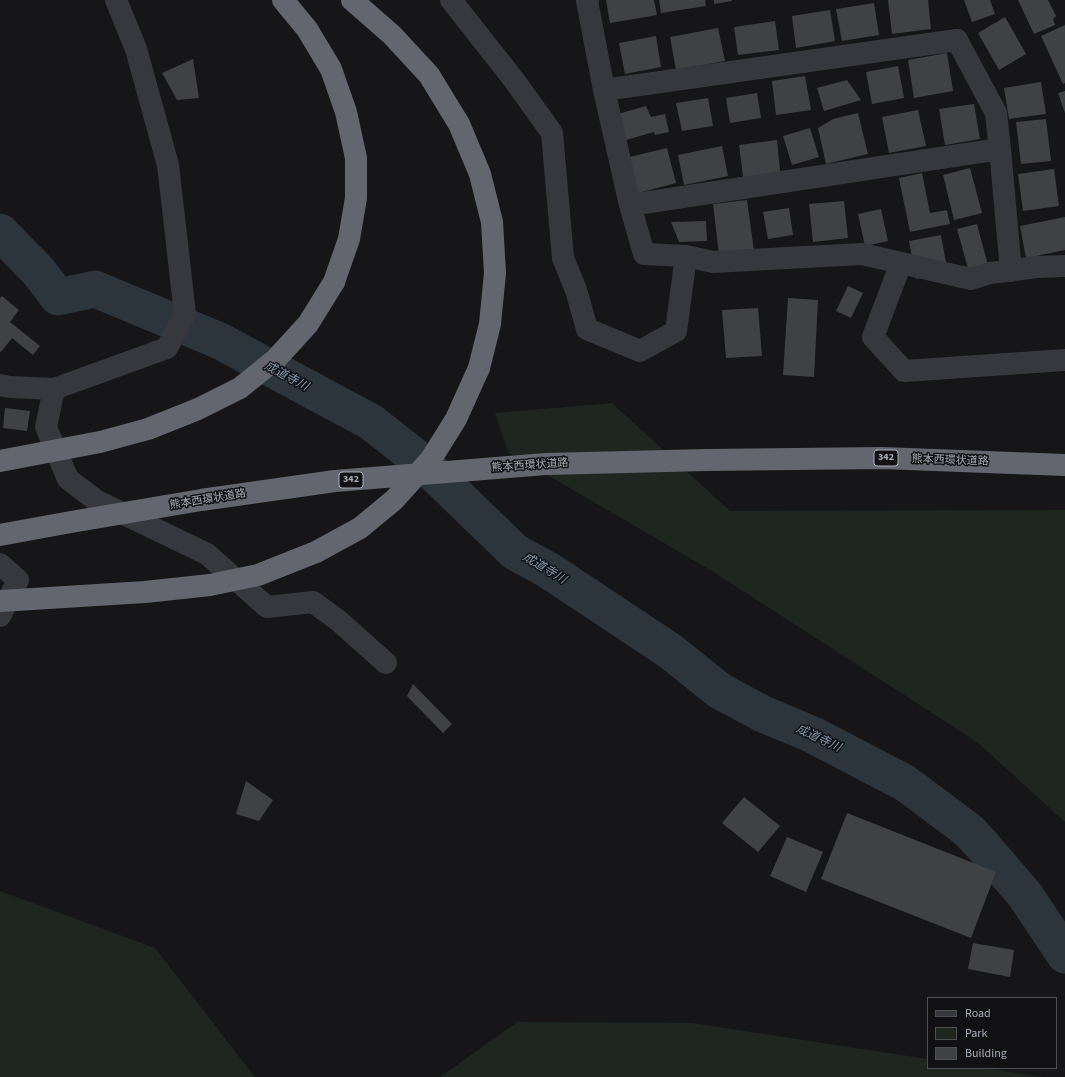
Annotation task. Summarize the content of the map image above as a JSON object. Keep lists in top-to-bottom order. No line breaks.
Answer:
{"streets":{"highway":["342","熊本西環状道路"]},"water":["成道寺川"],"legend":["Road","Park","Building"]}
